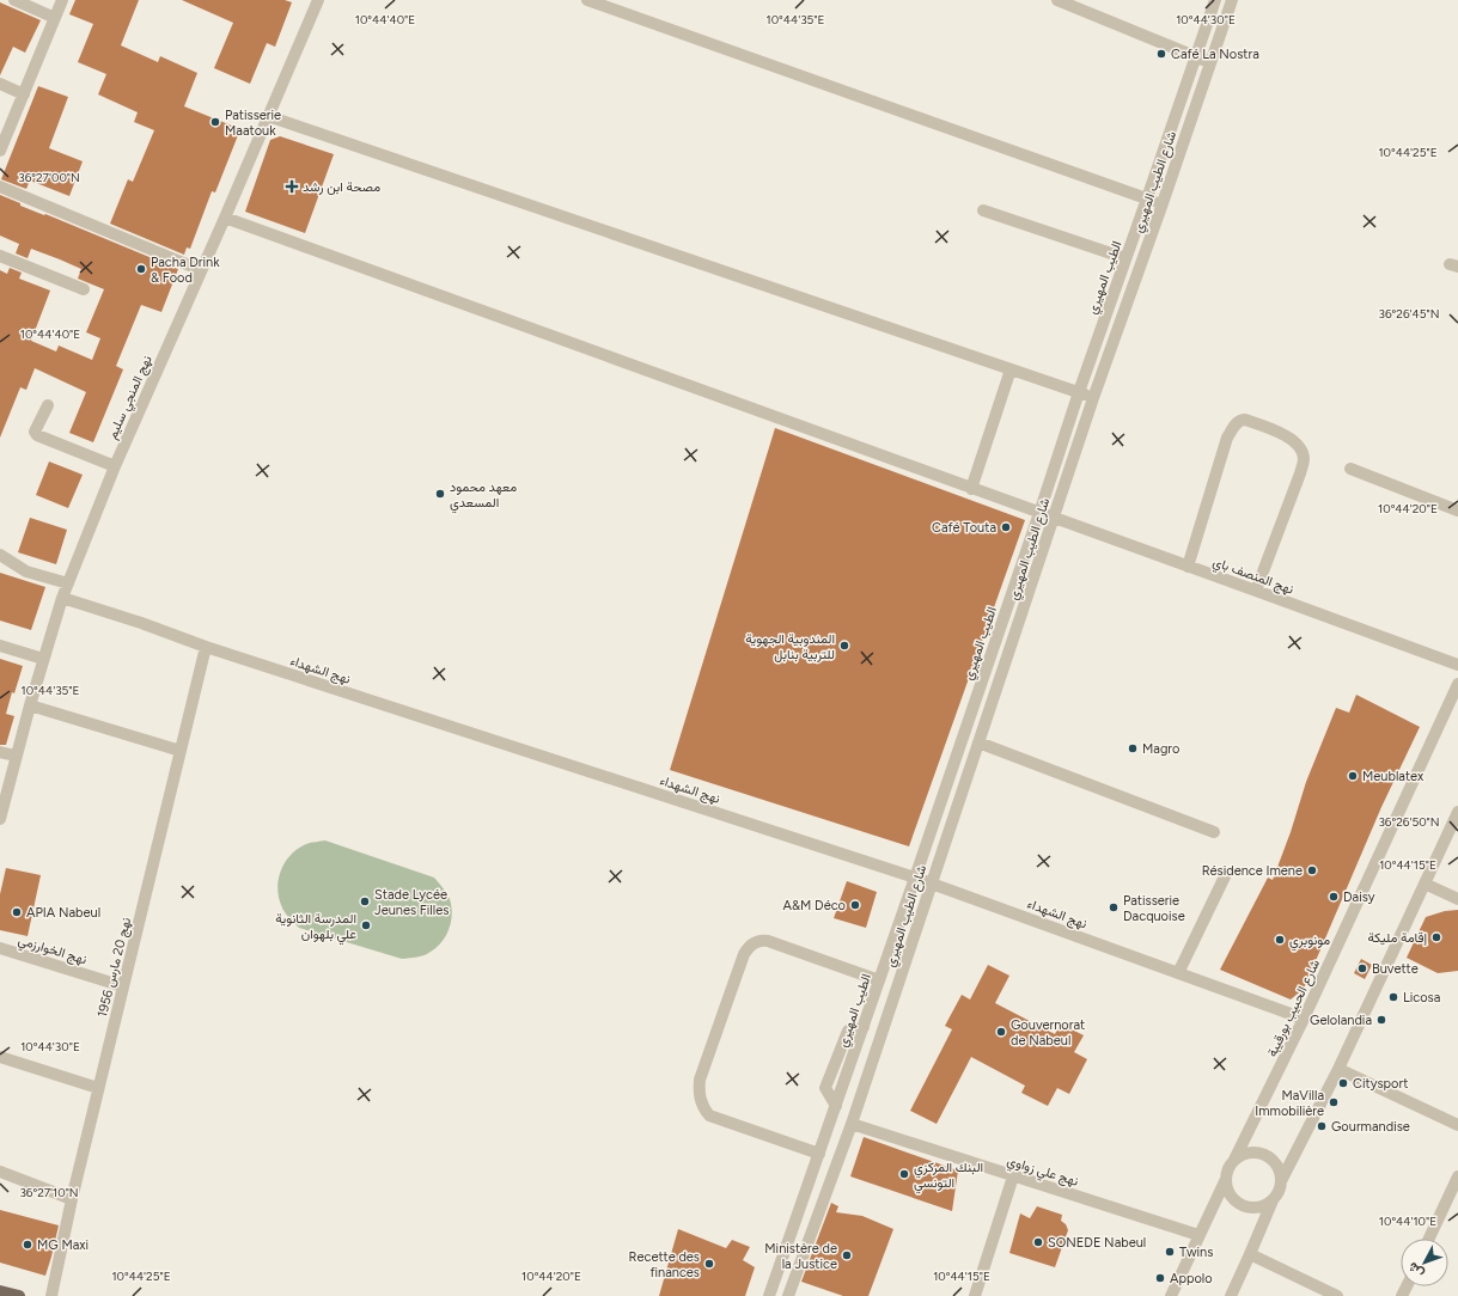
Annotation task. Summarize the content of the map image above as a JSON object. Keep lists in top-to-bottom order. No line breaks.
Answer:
{"streets":{"street":["شارع الطيب المهيري","الطيب المهيري","نهج المنجي سليم","نهج المنصف باي","نهج الشهداء","نهج الخوارزمي","نهج 20 مارس 1956","شارع الحبيب بورقيبة","نهج علي زواوي"]},"crossings":[["شارع الطيب المهيري","نهج المنصف باي"],["شارع الطيب المهيري","نهج الشهداء"],["شارع الطيب المهيري","نهج علي زواوي"],["الطيب المهيري","نهج المنصف باي"],["الطيب المهيري","نهج الشهداء"],["نهج المنجي سليم","نهج المنصف باي"],["نهج المنجي سليم","نهج الشهداء"],["نهج الشهداء","نهج 20 مارس 1956"],["نهج الشهداء","شارع الحبيب بورقيبة"],["نهج الخوارزمي","نهج 20 مارس 1956"]],"places":{"other":["Café La Nostra","Patisserie Maatouk","Pacha Drink & Food","معهد محمود المسعدي","Café Touta","المندوبية الجهوية للتربية بنابل","Magro","Meublatex","Résidence Imene","Daisy","Stade Lycée Jeunes Filles","A&M Déco","Patisserie Dacquoise","APIA Nabeul","المدرسة الثانوية علي بلهوان","إقامة مليكة","مونوبري","Buvette","Licosa","Gelolandia","Gouvernorat de Nabeul","Citysport","MaVilla Immobilière","Gourmandise","البنك المركزي التونسي","SONEDE Nabeul","MG Maxi","Twins","Ministère de la Justice","Recette des finances","Appolo"],"health":["مصحة ابن رشد"]},"north":"bottom left","coordinates":["10°44'40\"E","10°44'35\"E","10°44'30\"E","10°44'25\"E","36°27'00\"N","36°26'45\"N","10°44'20\"E","36°26'50\"N","10°44'15\"E","36°27'10\"N","10°44'10\"E"]}
